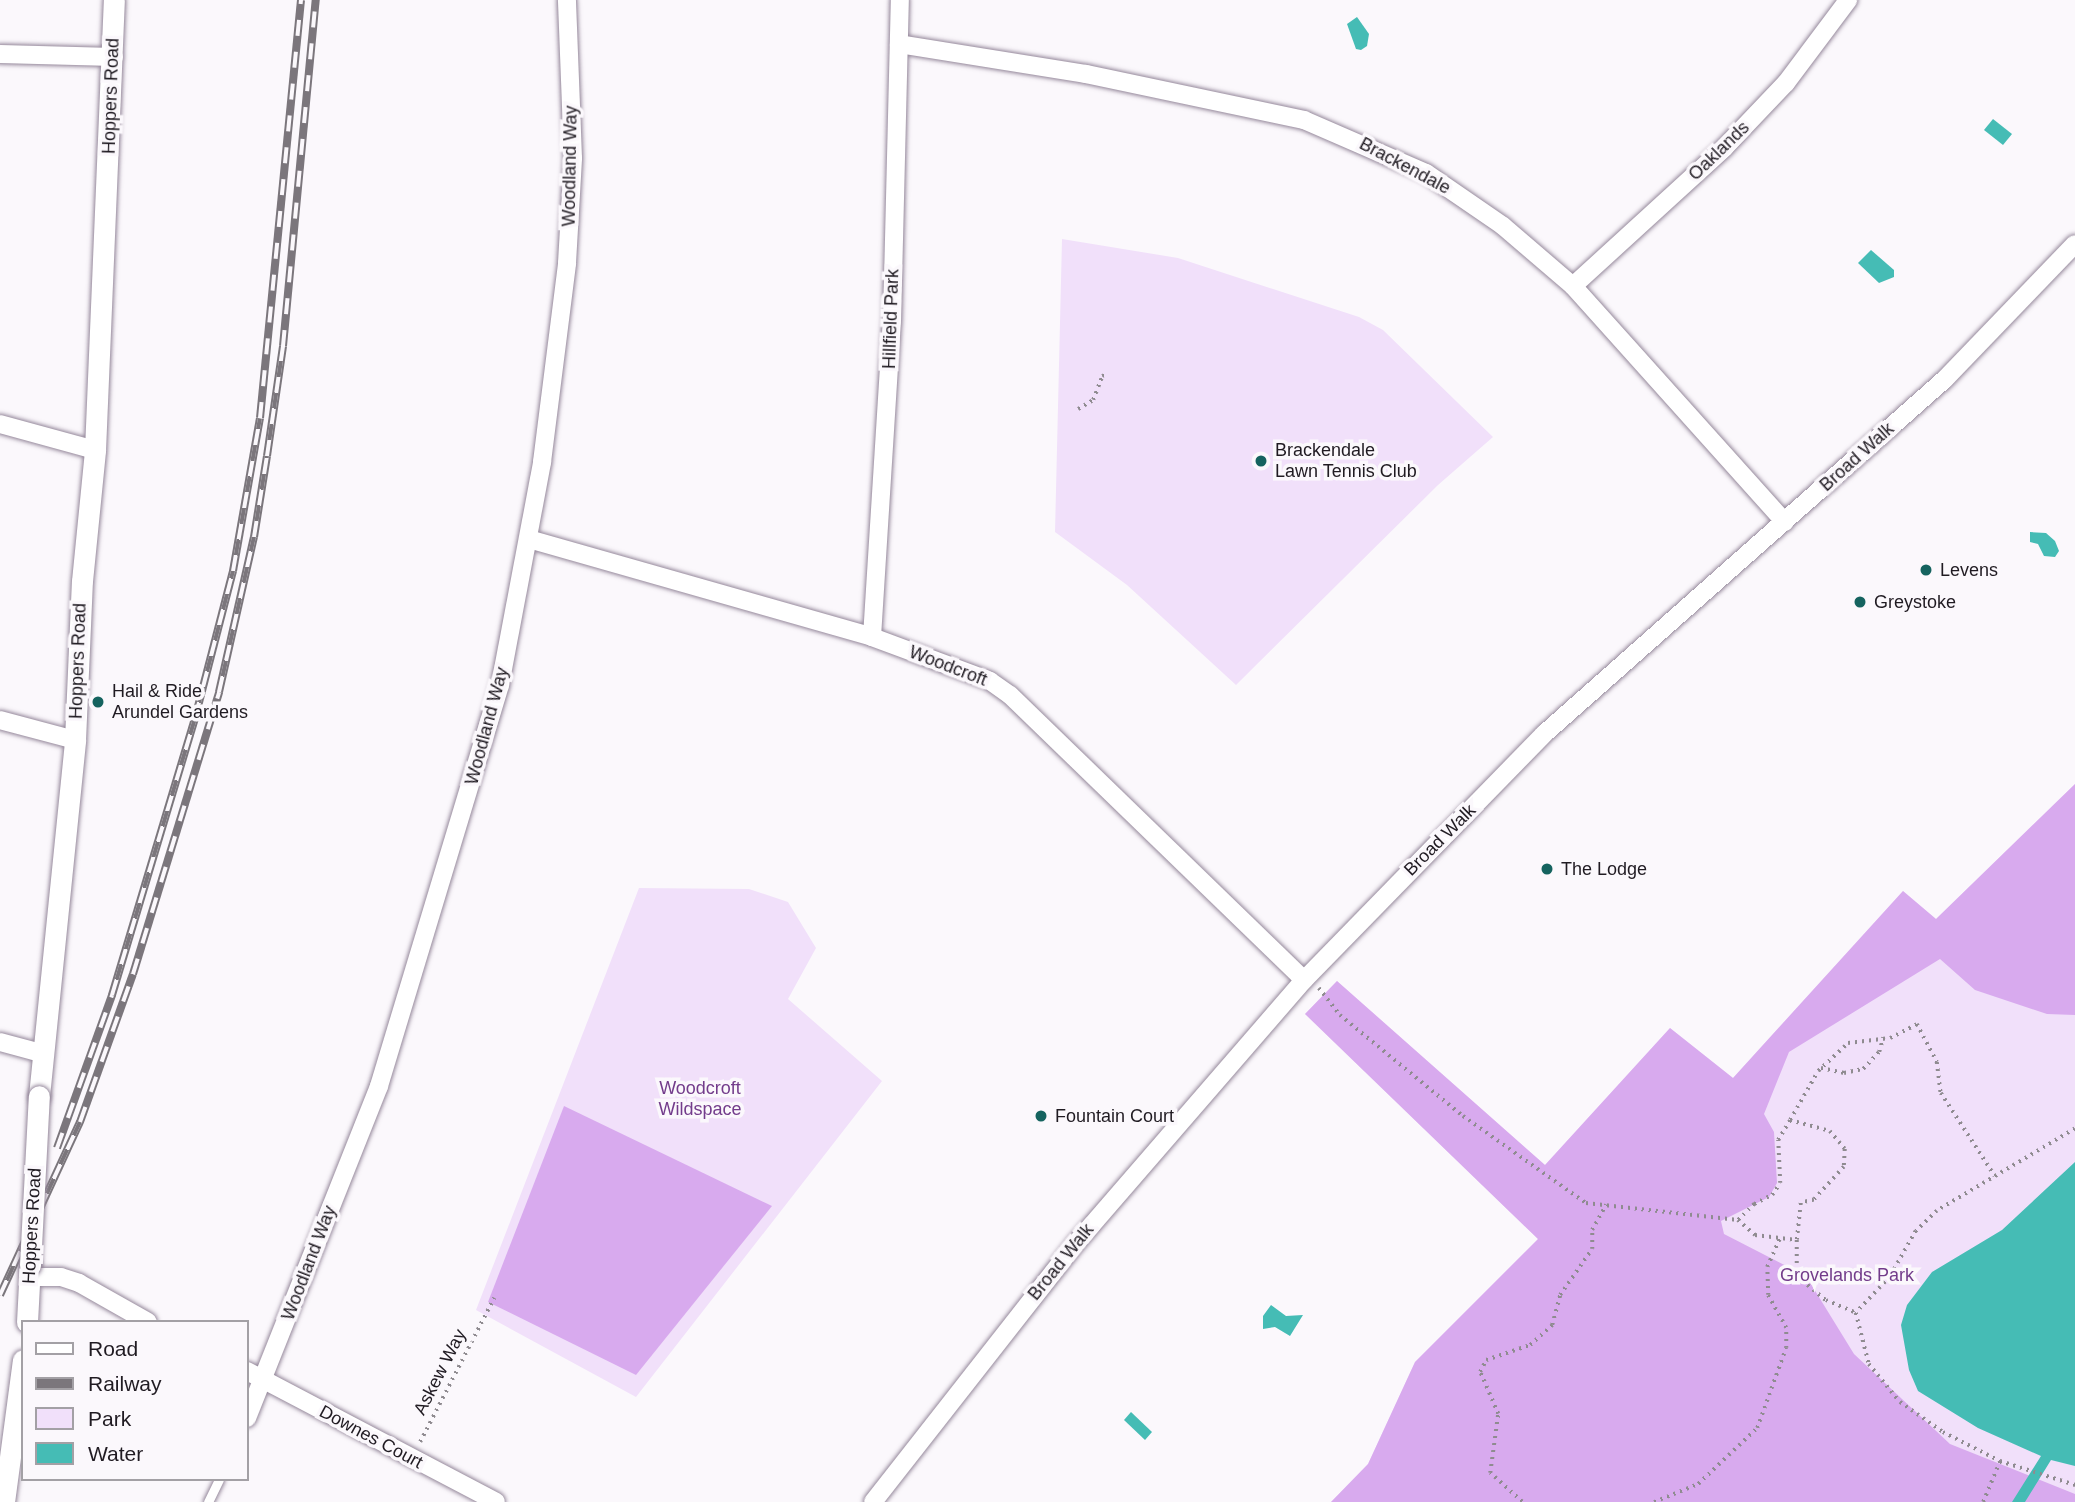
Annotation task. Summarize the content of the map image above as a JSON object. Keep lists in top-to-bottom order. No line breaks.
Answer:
{"streets":{"street":["Hoppers Road","Oaklands","Woodland Way","Brackendale","Hillfield Park","Broad Walk","Woodcroft","Downes Court"],"path":["Askew Way"]},"crossings":[["Oaklands","Brackendale"],["Woodland Way","Woodcroft"],["Woodland Way","Downes Court"],["Brackendale","Hillfield Park"],["Brackendale","Broad Walk"],["Hillfield Park","Woodcroft"],["Broad Walk","Woodcroft"],["Askew Way","Downes Court"]],"parks":["Woodcroft Wildspace","Grovelands Park"],"places":["Brackendale Lawn Tennis Club","Levens","Greystoke","Hail & Ride Arundel Gardens","The Lodge","Fountain Court"],"legend":["Road","Railway","Park","Water"]}
